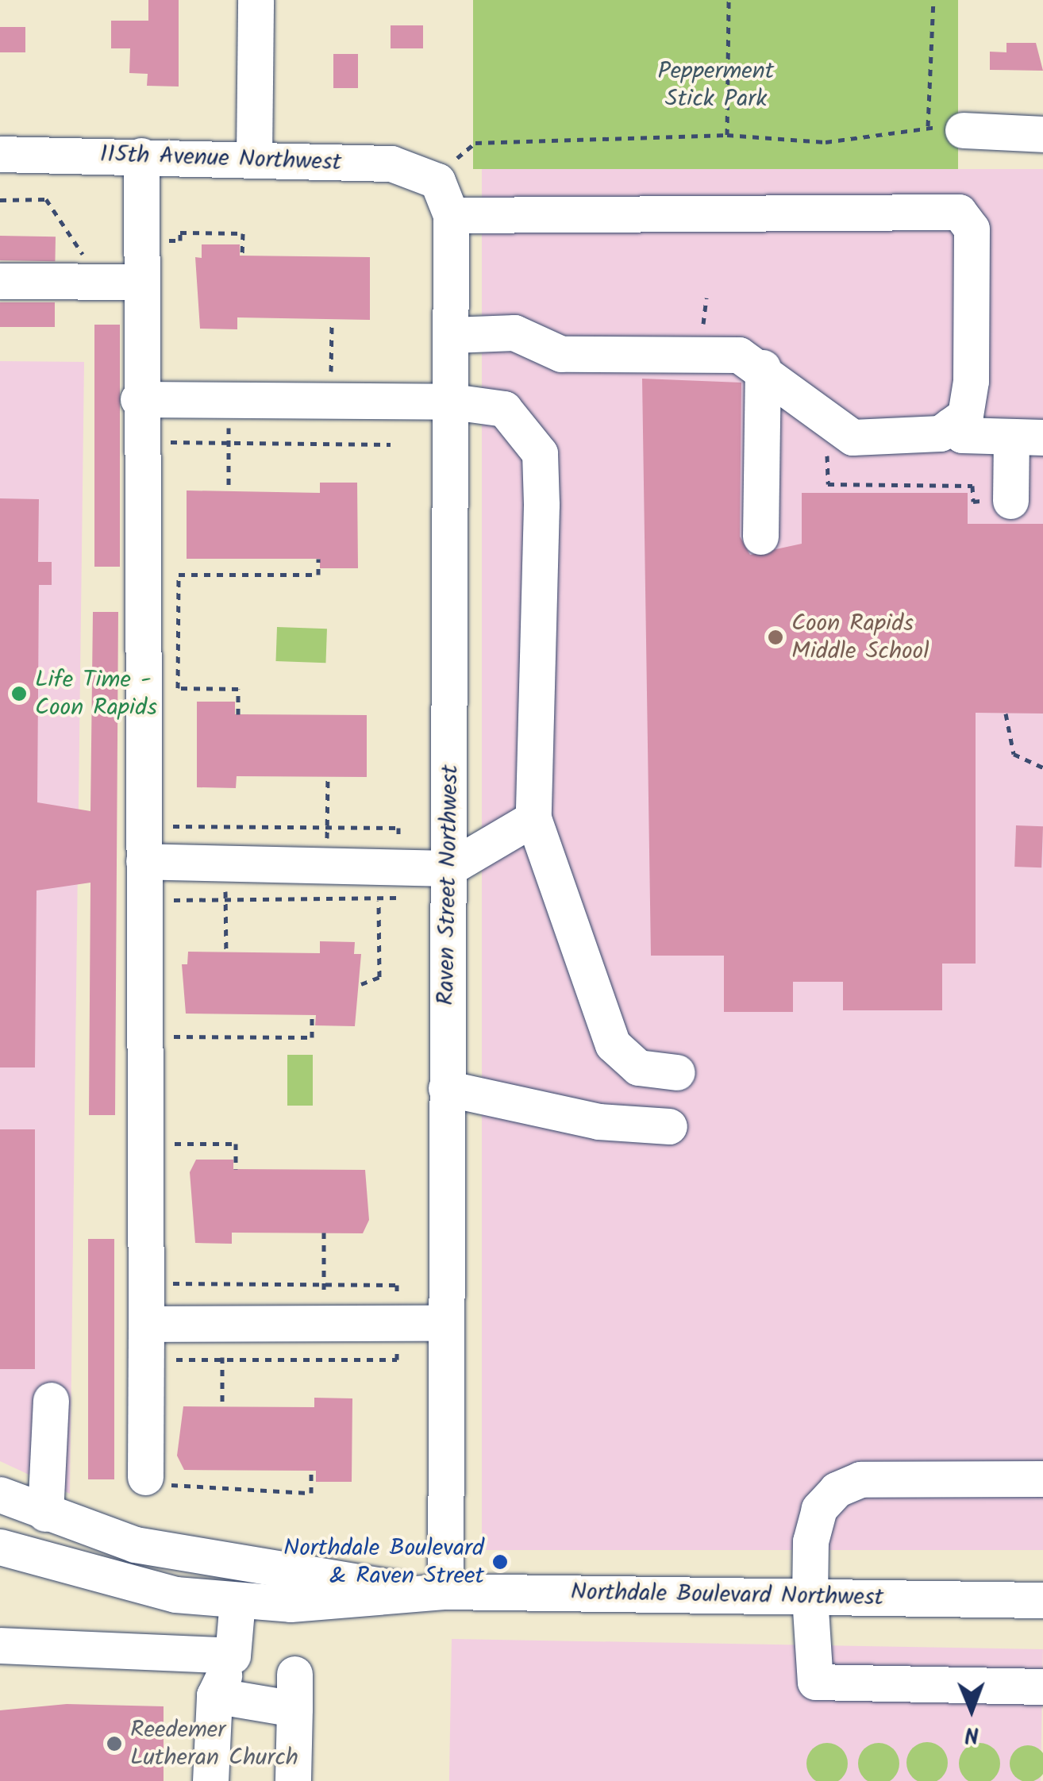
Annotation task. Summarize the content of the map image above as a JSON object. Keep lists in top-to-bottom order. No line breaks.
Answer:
{"streets":{"street":["115th Avenue Northwest","Raven Street Northwest","Northdale Boulevard Northwest"]},"crossings":[["115th Avenue Northwest","Raven Street Northwest"],["Raven Street Northwest","Northdale Boulevard Northwest"]],"parks":["Pepperment Stick Park"],"places":["Coon Rapids Middle School","Life Time - Coon Rapids","Northdale Boulevard & Raven Street","Reedemer Lutheran Church"],"north":"bottom"}
